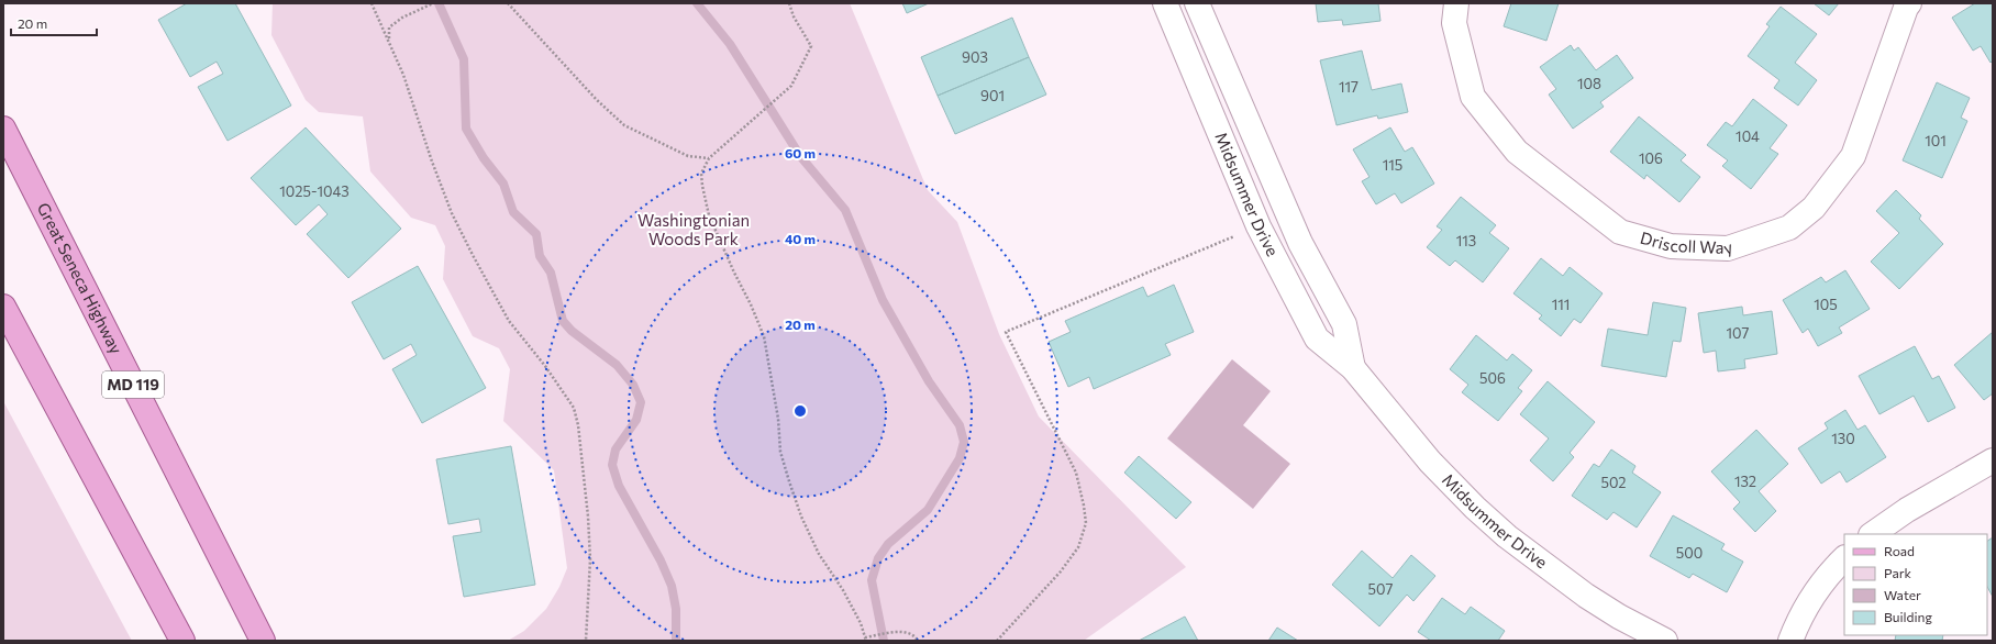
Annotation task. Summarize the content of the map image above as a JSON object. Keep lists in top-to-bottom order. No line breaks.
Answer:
{"streets":{"main road":["Great Seneca Highway","MD 119"],"street":["Midsummer Drive","Driscoll Way"]},"parks":["Washingtonian Woods Park"],"house_numbers":["903","108","117","901","104","101","106","115","1025-1043","113","111","105","107","506","130","132","502","500","507"],"legend":["Road","Park","Water","Building"],"scale_bar":"20 m","rings":["60 m","40 m","20 m"]}
